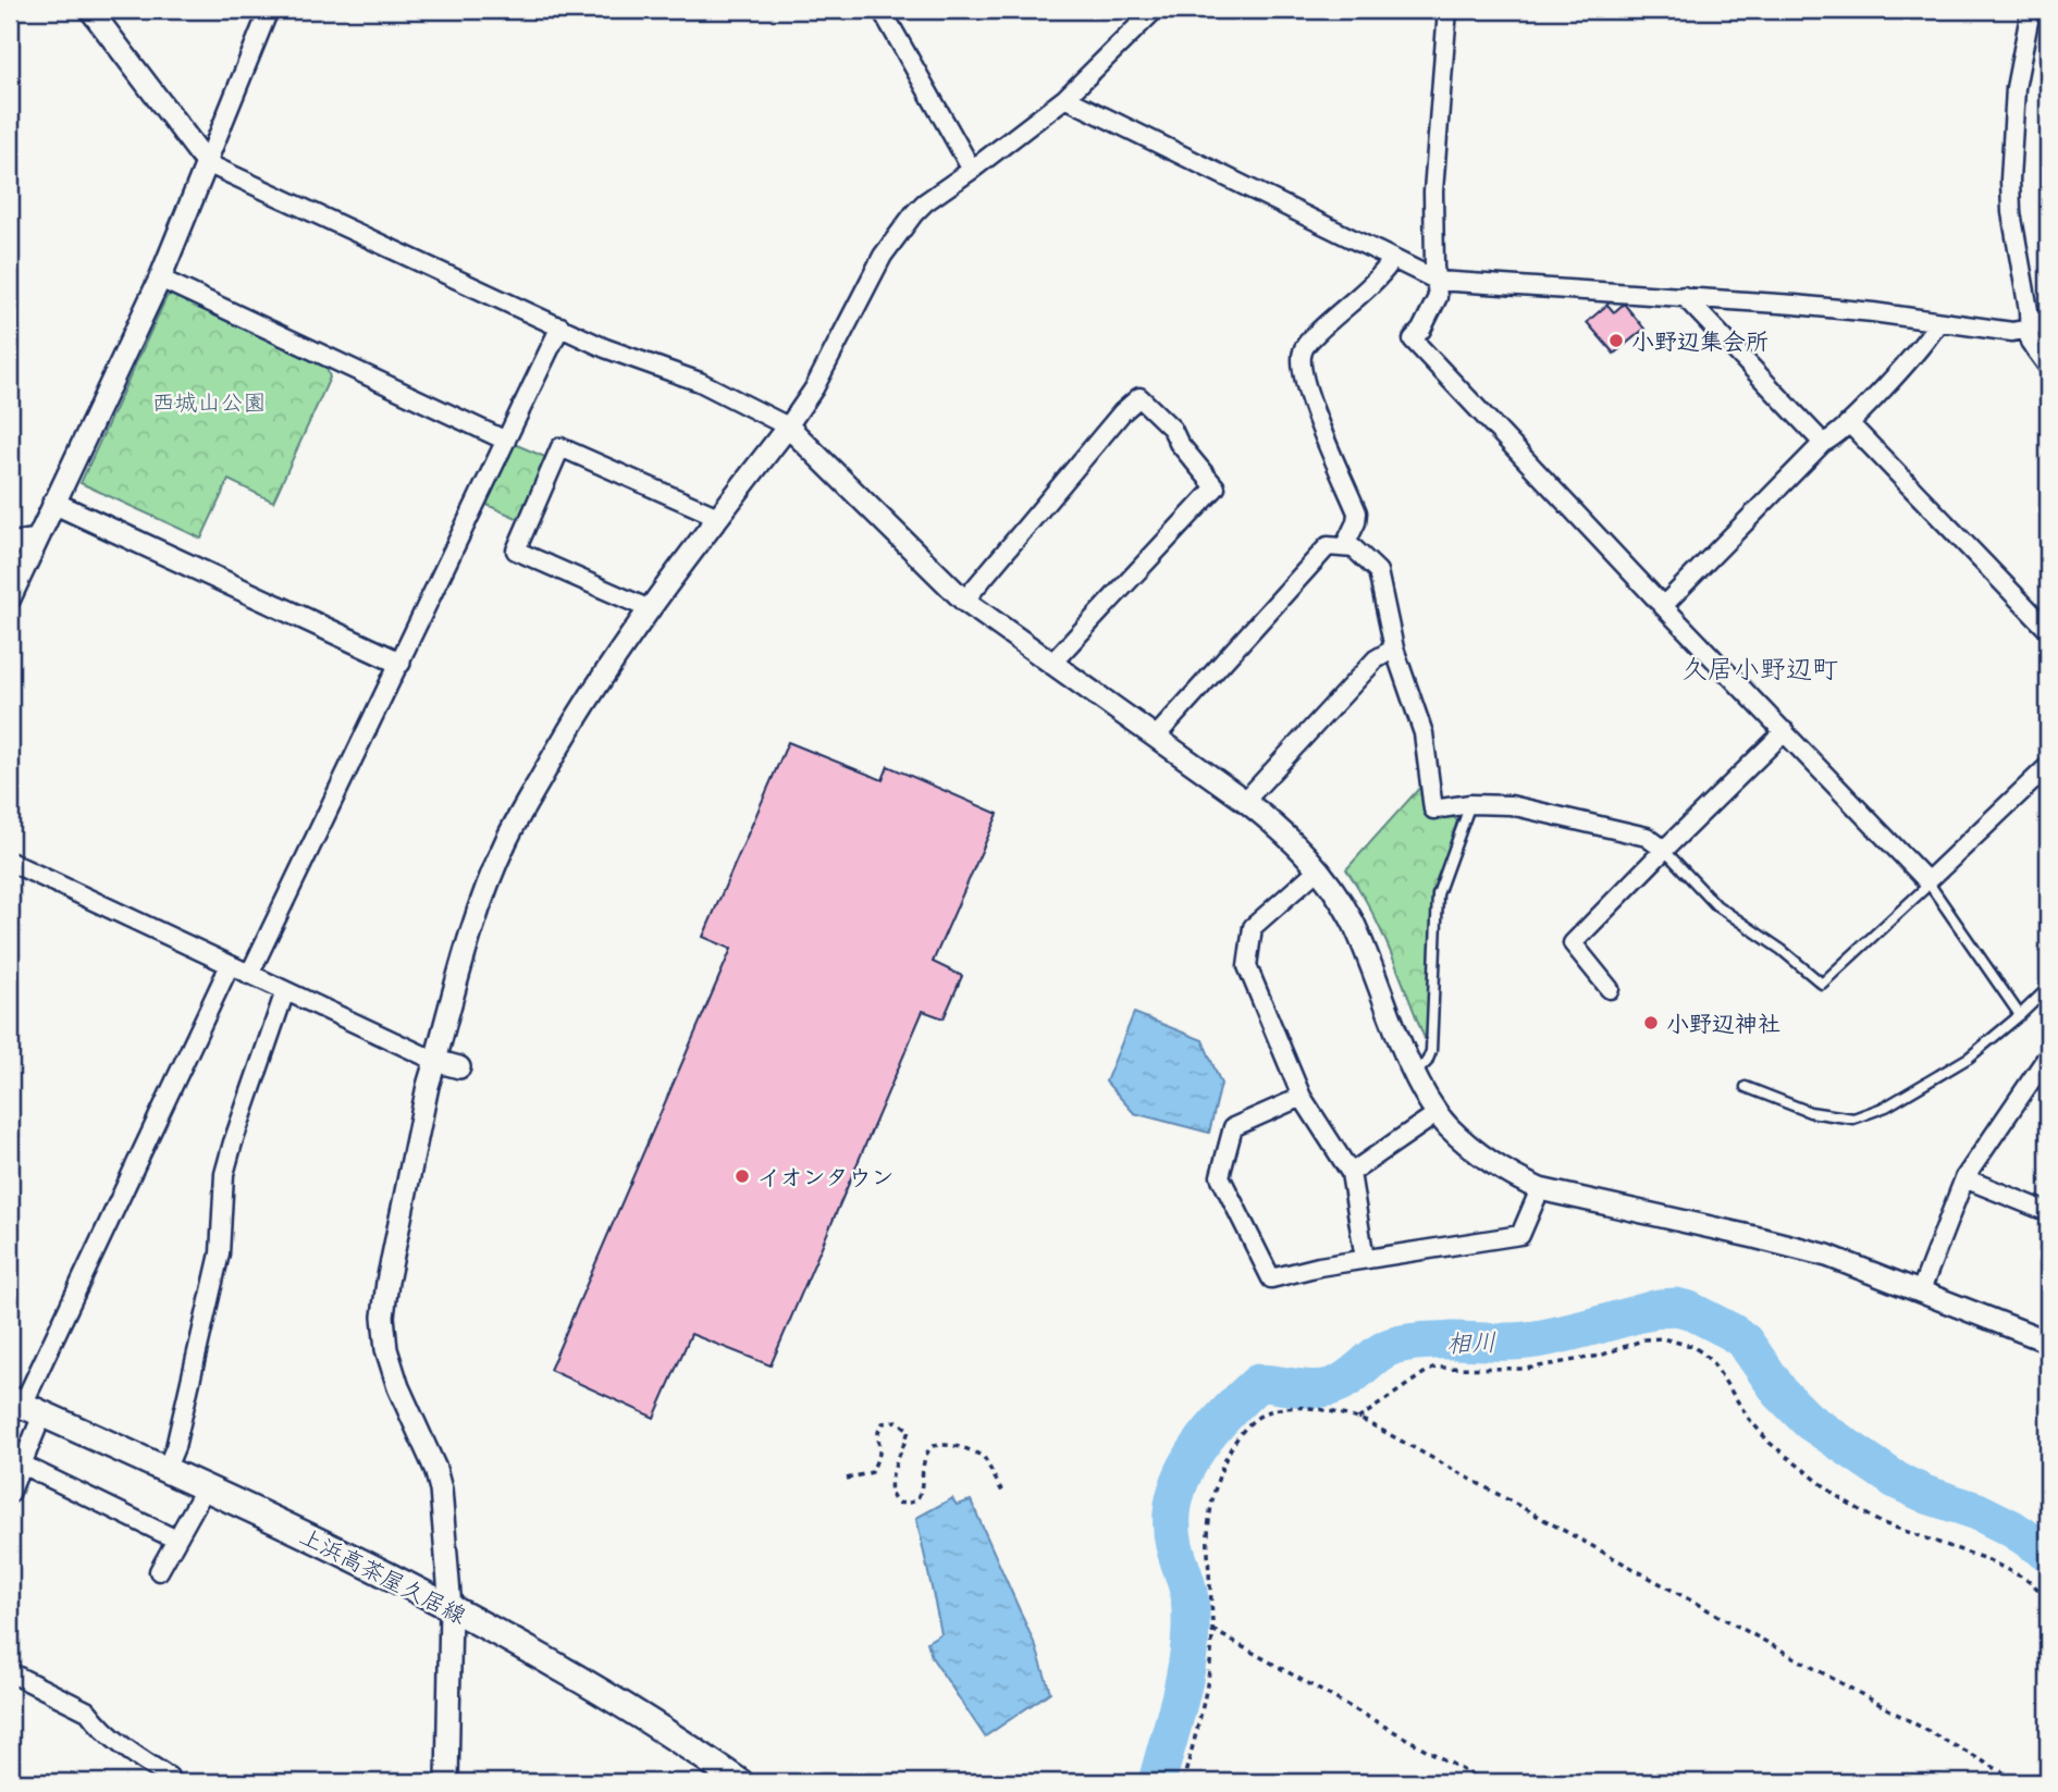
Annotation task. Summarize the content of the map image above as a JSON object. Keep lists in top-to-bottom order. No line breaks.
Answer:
{"streets":{"main road":["上浜高茶屋久居線"]},"districts":["久居小野辺町"],"water":["相川"],"parks":["西城山公園"],"places":["小野辺集会所","小野辺神社","イオンタウン"]}
